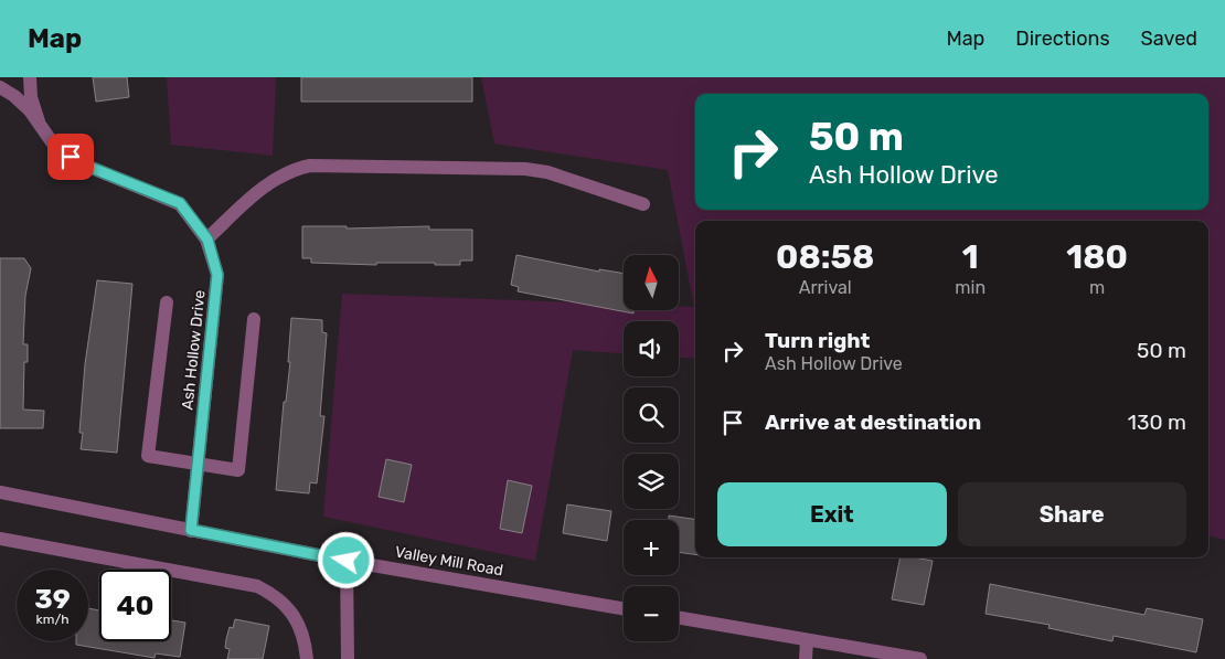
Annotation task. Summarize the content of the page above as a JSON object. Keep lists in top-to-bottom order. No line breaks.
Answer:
{"streets":{"street":["Ash Hollow Drive","Valley Mill Road"]},"crossings":[["Ash Hollow Drive","Valley Mill Road"]],"north":"top","page":{"header":"Map","nav":["Map","Directions","Saved"],"turn":["50 m","Ash Hollow Drive"],"eta":["08:58","Arrival","1","min","180","m"],"map_buttons":["+","−"],"list":[{"name":"Turn right","note":"Ash Hollow Drive","value":"50 m"},{"name":"Arrive at destination","value":"130 m"}],"buttons":["Exit","Share"],"speed":"39 km/h","limit":"40"}}
